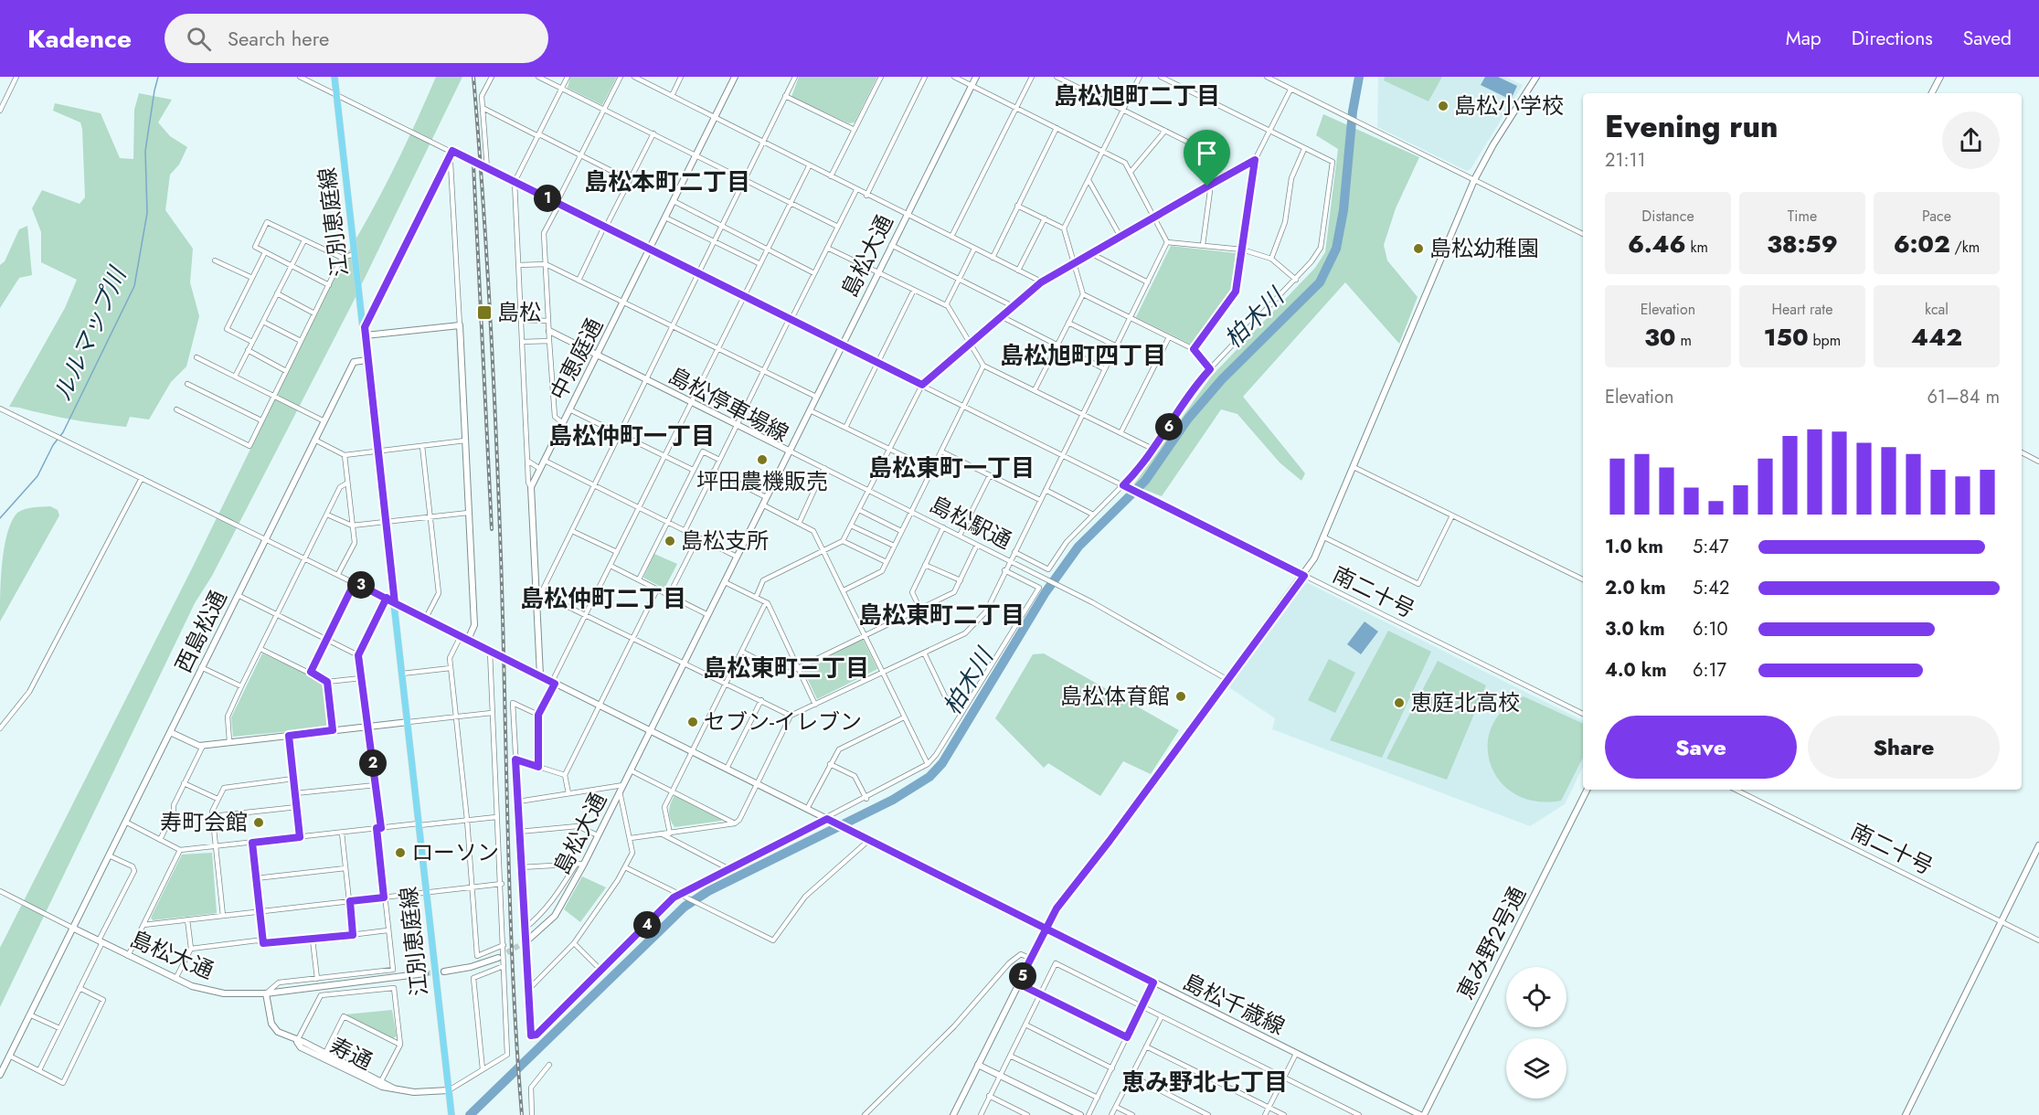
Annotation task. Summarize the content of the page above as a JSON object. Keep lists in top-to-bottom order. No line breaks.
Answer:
{"streets":{"main road":["江別恵庭線"],"street":["島松大通","中恵庭通","島松停車場線","島松駅通","南二十号","西島松通","恵み野２号通","島松千歳線","寿通"]},"crossings":[["江別恵庭線","南二十号"],["江別恵庭線","西島松通"],["江別恵庭線","寿通"],["島松大通","島松停車場線"],["島松大通","島松駅通"],["島松大通","南二十号"],["島松大通","西島松通"],["島松大通","島松千歳線"],["島松大通","寿通"],["中恵庭通","島松停車場線"],["中恵庭通","南二十号"],["島松停車場線","島松駅通"],["島松停車場線","島松千歳線"],["恵み野２号通","島松千歳線"]],"districts":["島松旭町二丁目","島松本町二丁目","島松旭町四丁目","島松仲町一丁目","島松東町一丁目","島松仲町二丁目","島松東町二丁目","島松東町三丁目","恵み野北七丁目"],"water":["柏木川","ルルマップ川"],"places":{"other":["島松小学校","島松幼稚園","坪田農機販売","島松支所","島松体育館","恵庭北高校","セブン-イレブン","寿町会館","ローソン"],"transit":["島松"]},"page":{"header":"Kadence","search":"Search here","nav":["Map","Directions","Saved"],"heading":["Evening run","21:11"],"pins":["1","6","3","2","4","5"],"stats":[["Distance","6.46 km"],["Time","38:59"],["Pace","6:02 /km"],["Elevation","30 m"],["Heart rate","150 bpm"],["kcal","442"]],"chart":["Elevation","61–84 m"],"list":[{"name":"1.0 km","note":"5:47"},{"name":"2.0 km","note":"5:42"},{"name":"3.0 km","note":"6:10"},{"name":"4.0 km","note":"6:17"}],"buttons":["Save","Share"]}}
